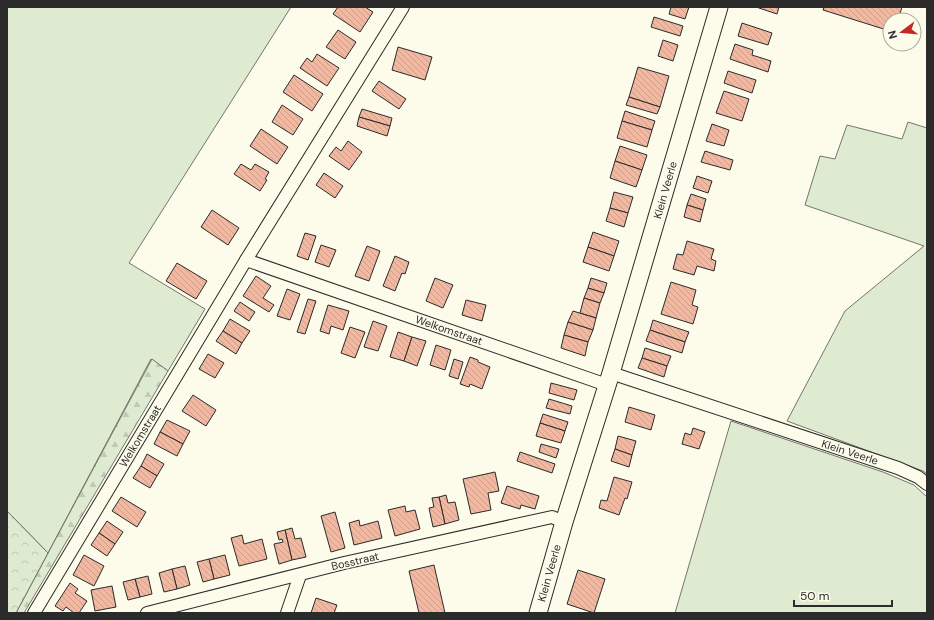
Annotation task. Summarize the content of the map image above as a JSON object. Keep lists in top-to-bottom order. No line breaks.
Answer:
{"streets":{"main road":["Klein Veerle"],"street":["Welkomstraat","Bosstraat"]},"crossings":[["Klein Veerle","Welkomstraat"],["Klein Veerle","Bosstraat"]],"scale_bar":"50 m","north":"left"}
